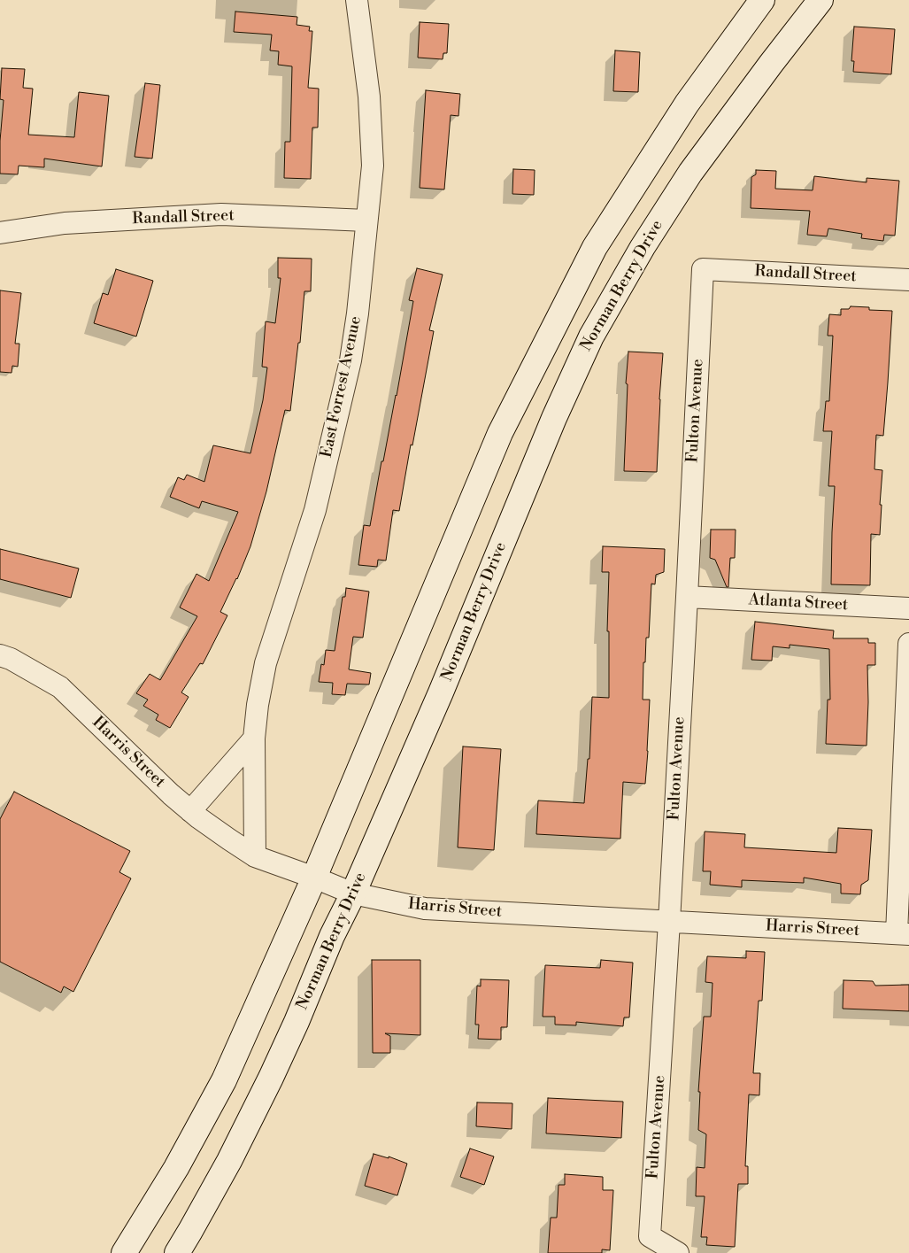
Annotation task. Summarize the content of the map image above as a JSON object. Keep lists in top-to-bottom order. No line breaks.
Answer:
{"streets":{"main road":["Norman Berry Drive"],"street":["Randall Street","East Forrest Avenue","Fulton Avenue","Atlanta Street","Harris Street"]},"crossings":[["Randall Street","East Forrest Avenue"],["Randall Street","Fulton Avenue"],["Norman Berry Drive","Harris Street"],["East Forrest Avenue","Harris Street"],["Fulton Avenue","Atlanta Street"],["Fulton Avenue","Harris Street"]]}
